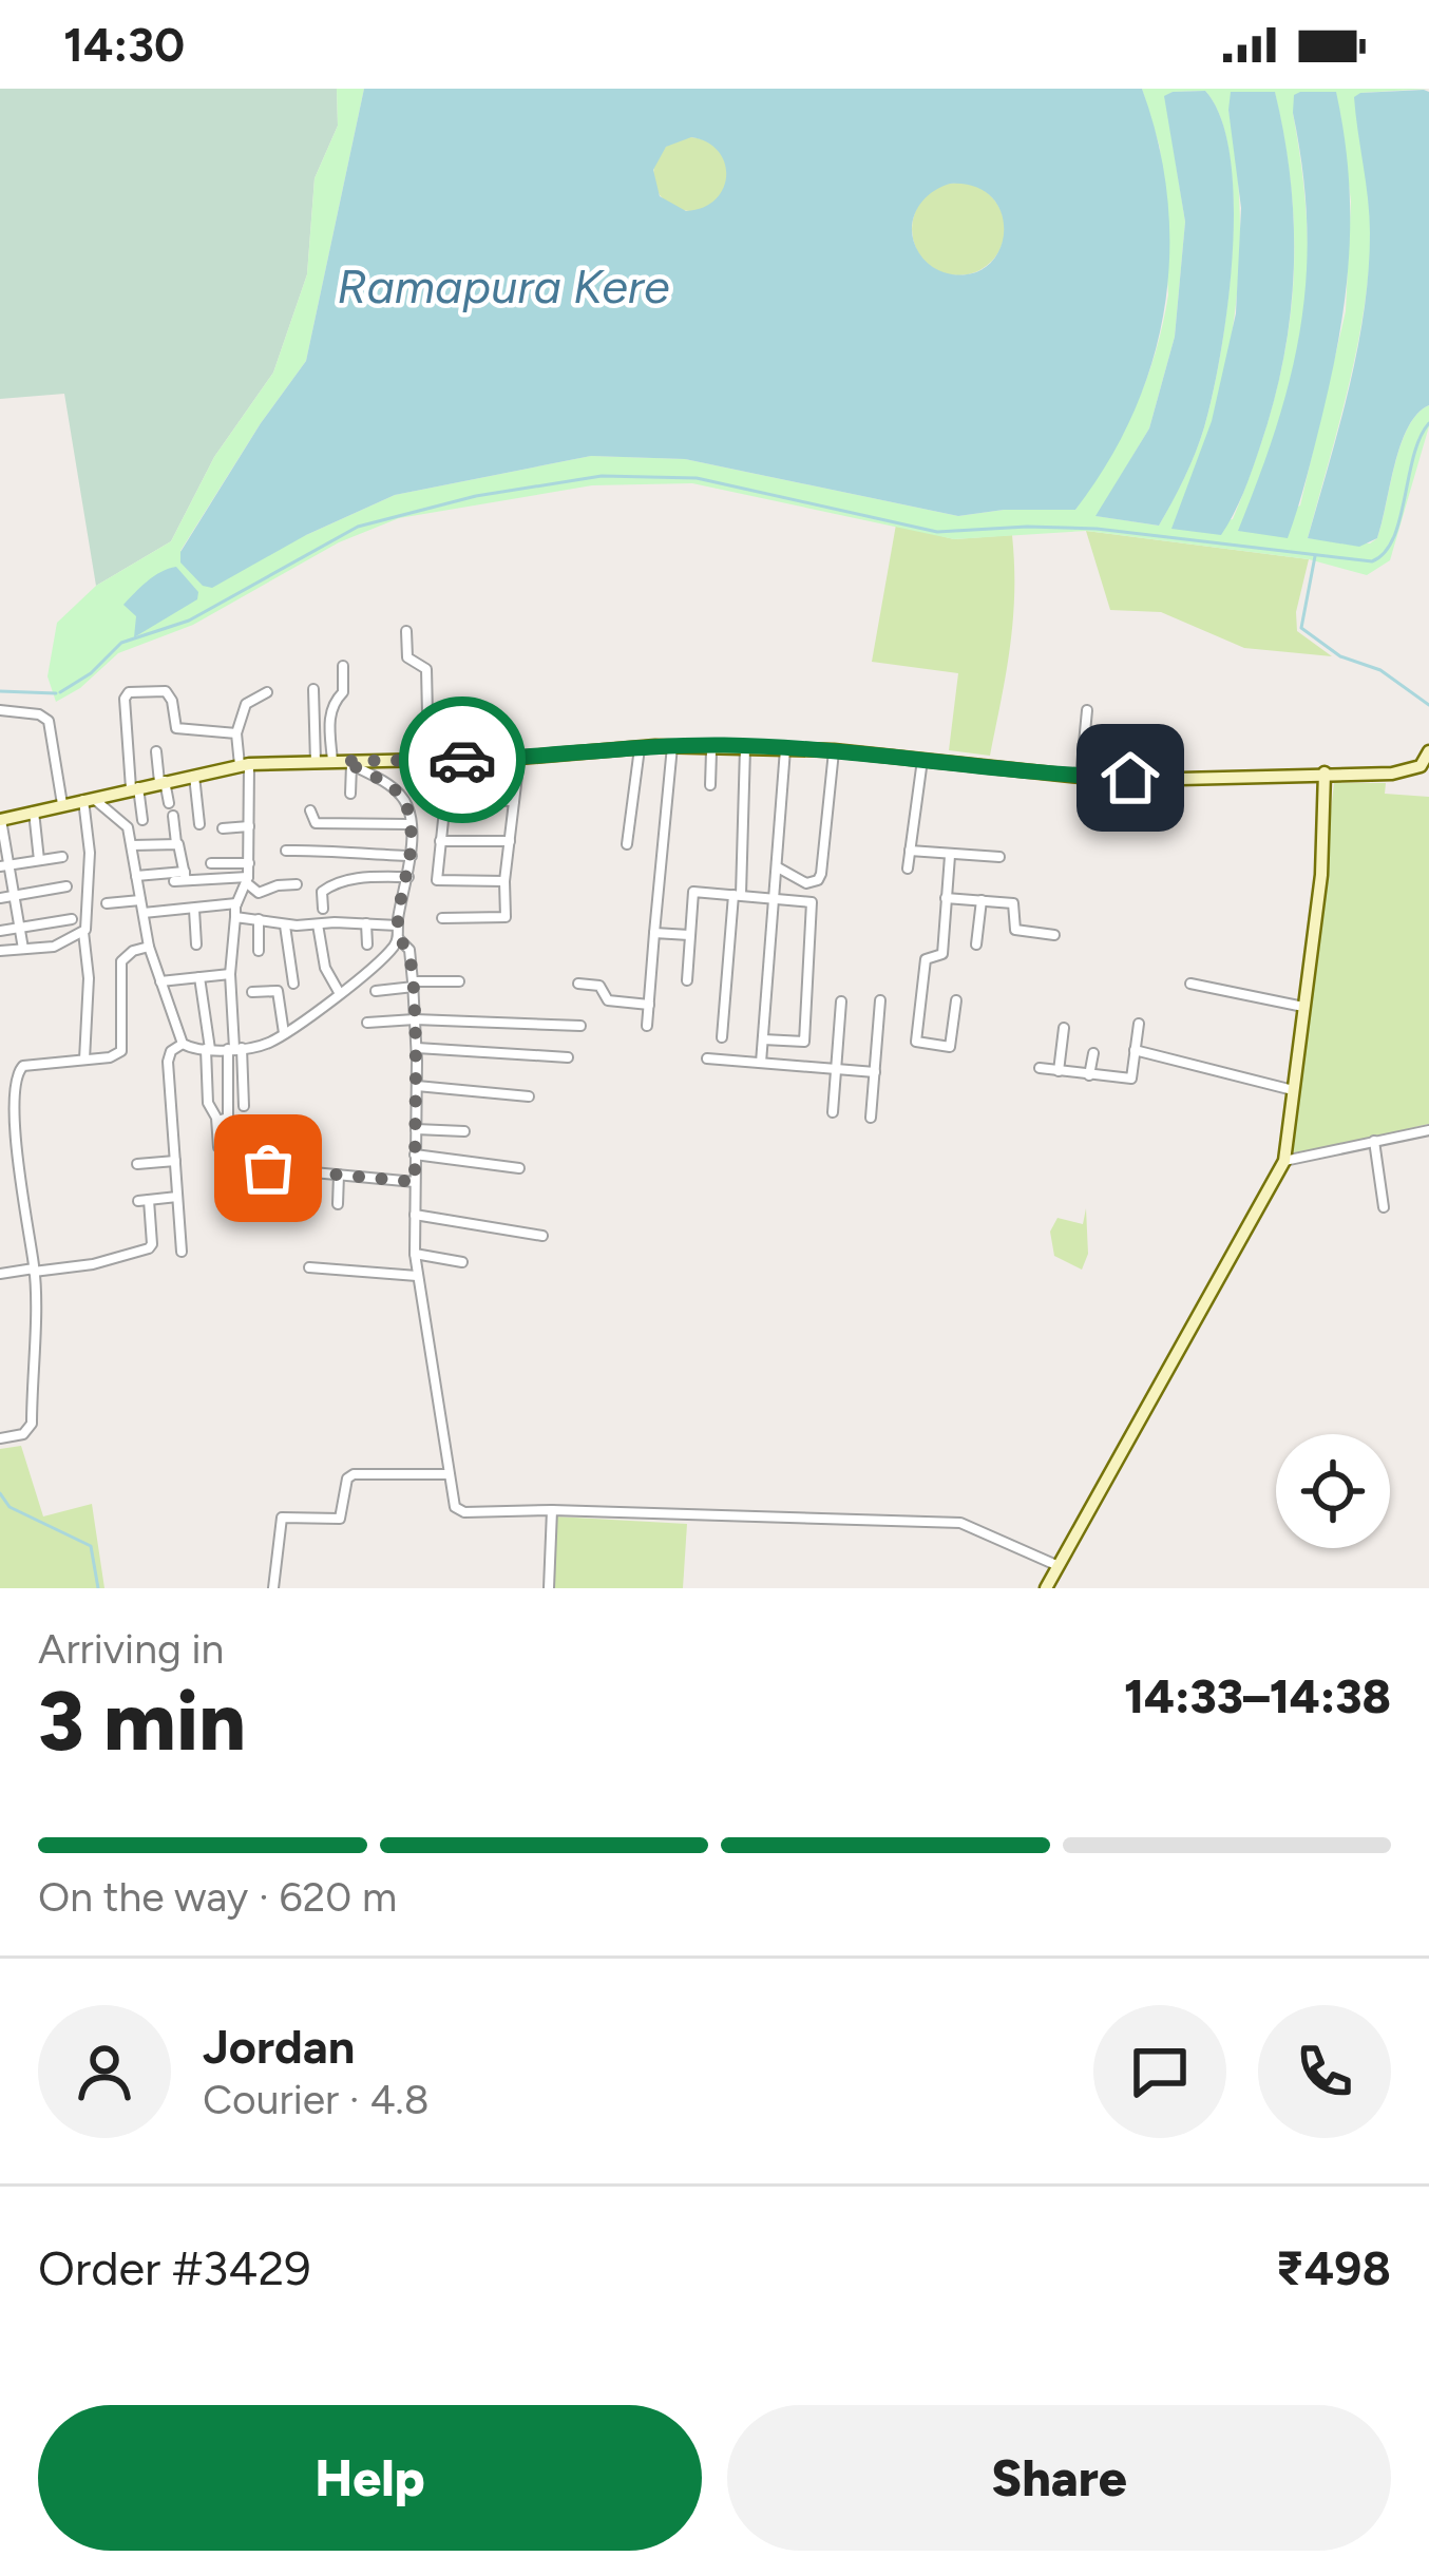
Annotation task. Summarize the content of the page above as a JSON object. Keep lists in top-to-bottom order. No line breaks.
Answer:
{"water":["Ramapura Kere"],"page":{"status":"14:30","heading":["3 min","Arriving in","14:33–14:38"],"panel":["Jordan","Courier · 4.8","Order #3429","₹498"],"bar":"On the way · 620 m","buttons":["Help","Share"]}}
